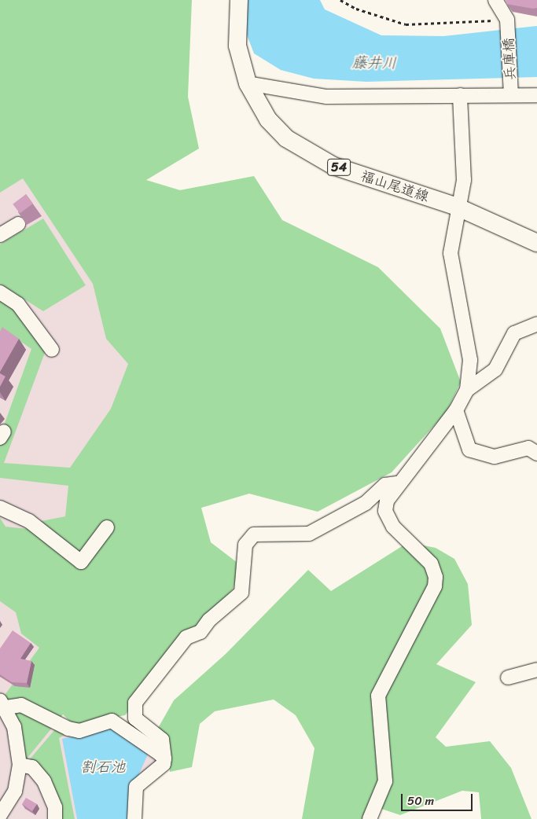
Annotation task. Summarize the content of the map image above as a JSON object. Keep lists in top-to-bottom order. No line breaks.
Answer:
{"streets":{"main road":["54","福山尾道線"],"street":["兵庫橋"]},"water":["藤井川","割石池"],"scale_bar":"50 m"}
